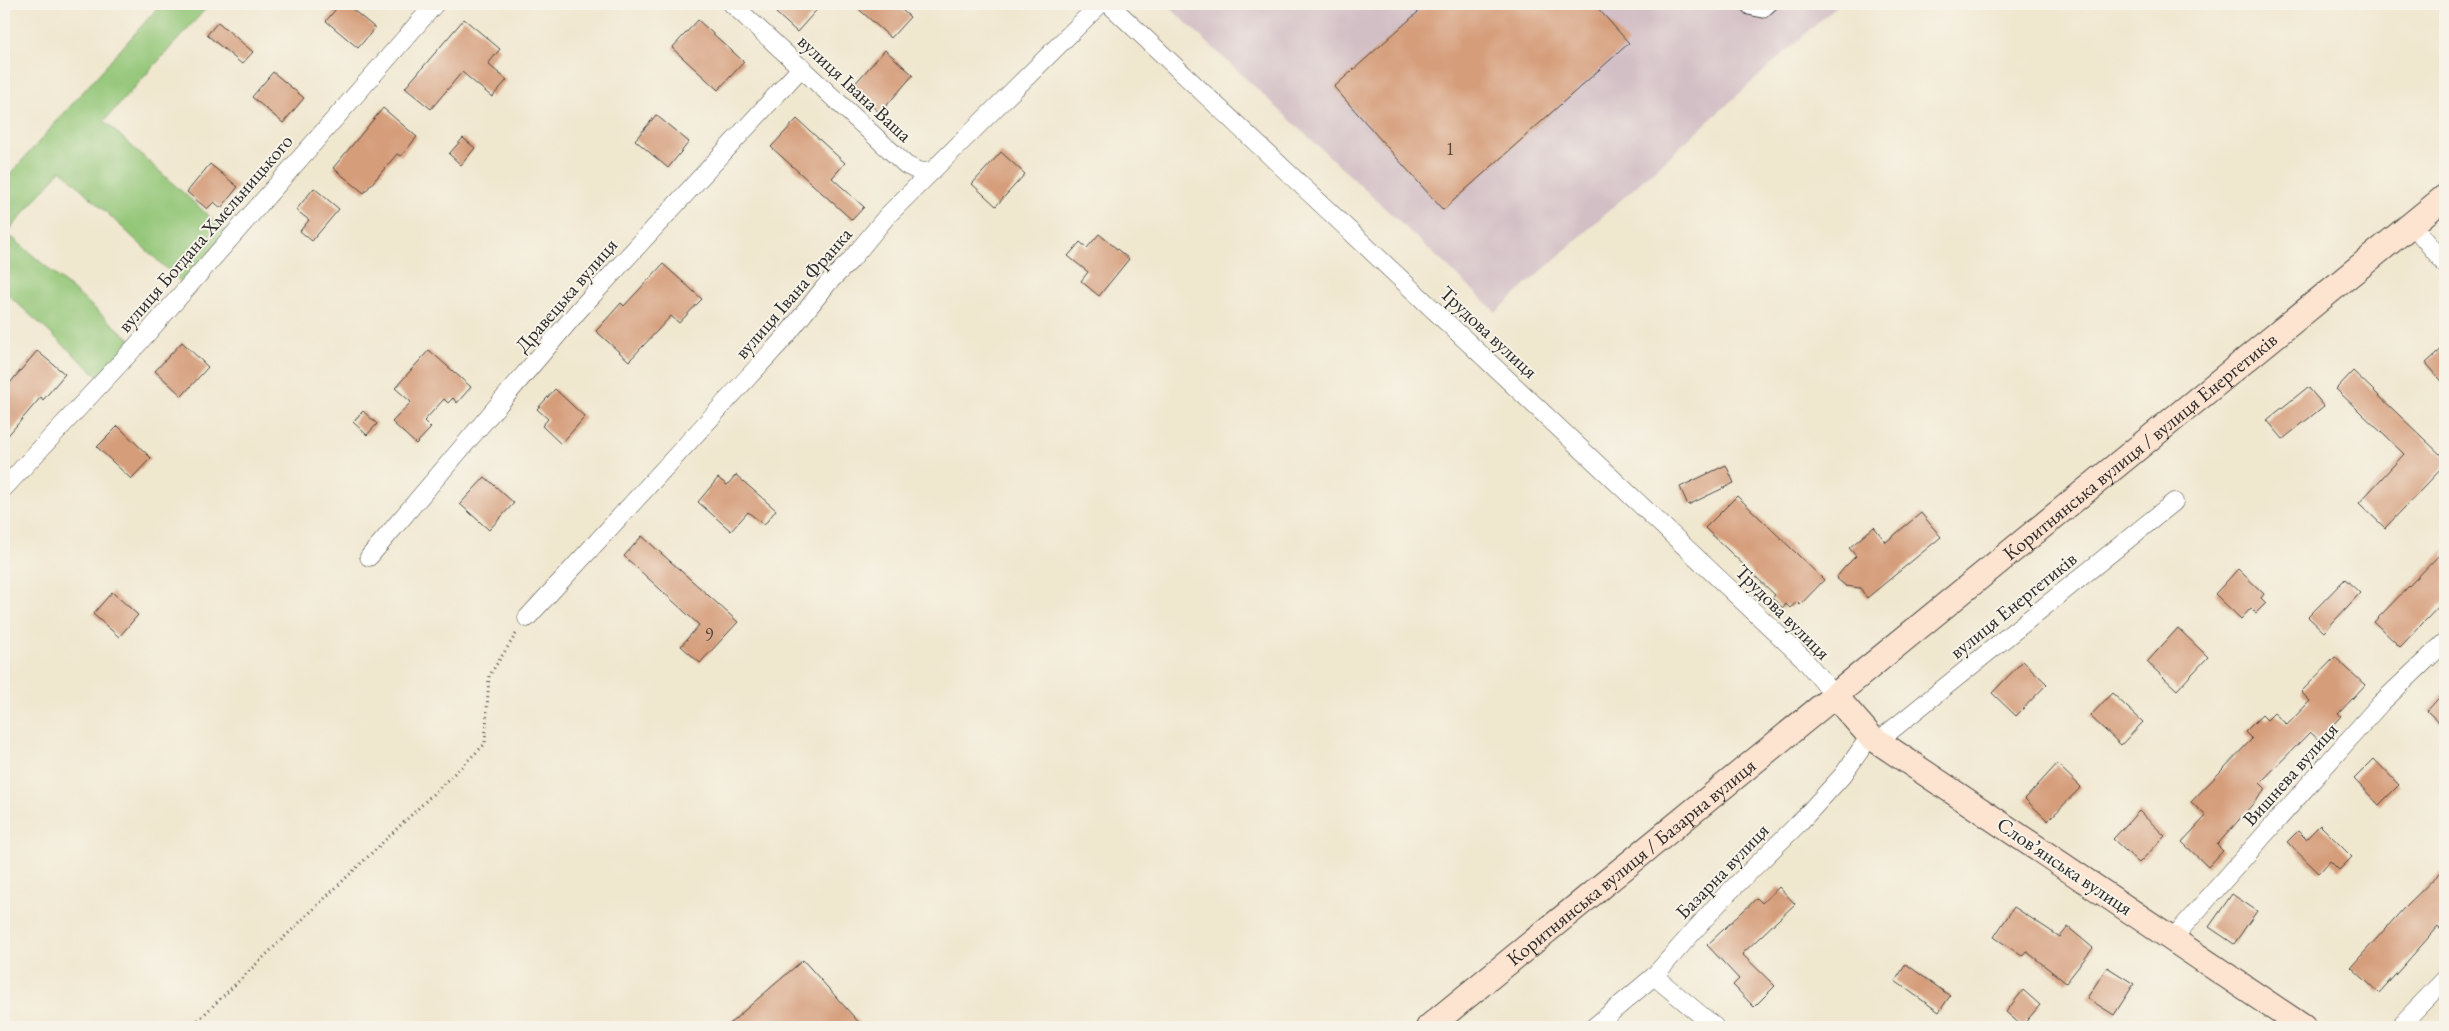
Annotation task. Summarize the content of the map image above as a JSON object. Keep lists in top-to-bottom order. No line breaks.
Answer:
{"streets":{"street":["вулиця Івана Ваша","вулиця Богдана Хмельницького","вулиця Івана Франка","Дравецька вулиця","Трудова вулиця","Коритнянська вулиця / вулиця Енергетиків","вулиця Енергетиків","Вишнева вулиця","Коритнянська вулиця / Базарна вулиця","Словʼянська вулиця","Базарна вулиця"]},"crossings":[["вулиця Івана Ваша","вулиця Івана Франка"],["вулиця Івана Ваша","Дравецька вулиця"],["Трудова вулиця","Коритнянська вулиця / вулиця Енергетиків"],["Трудова вулиця","Коритнянська вулиця / Базарна вулиця"],["Трудова вулиця","Словʼянська вулиця"],["Коритнянська вулиця / вулиця Енергетиків","Коритнянська вулиця / Базарна вулиця"],["Коритнянська вулиця / вулиця Енергетиків","Словʼянська вулиця"],["вулиця Енергетиків","Словʼянська вулиця"],["вулиця Енергетиків","Базарна вулиця"],["Вишнева вулиця","Словʼянська вулиця"],["Коритнянська вулиця / Базарна вулиця","Словʼянська вулиця"],["Словʼянська вулиця","Базарна вулиця"]],"house_numbers":["1","9"]}
